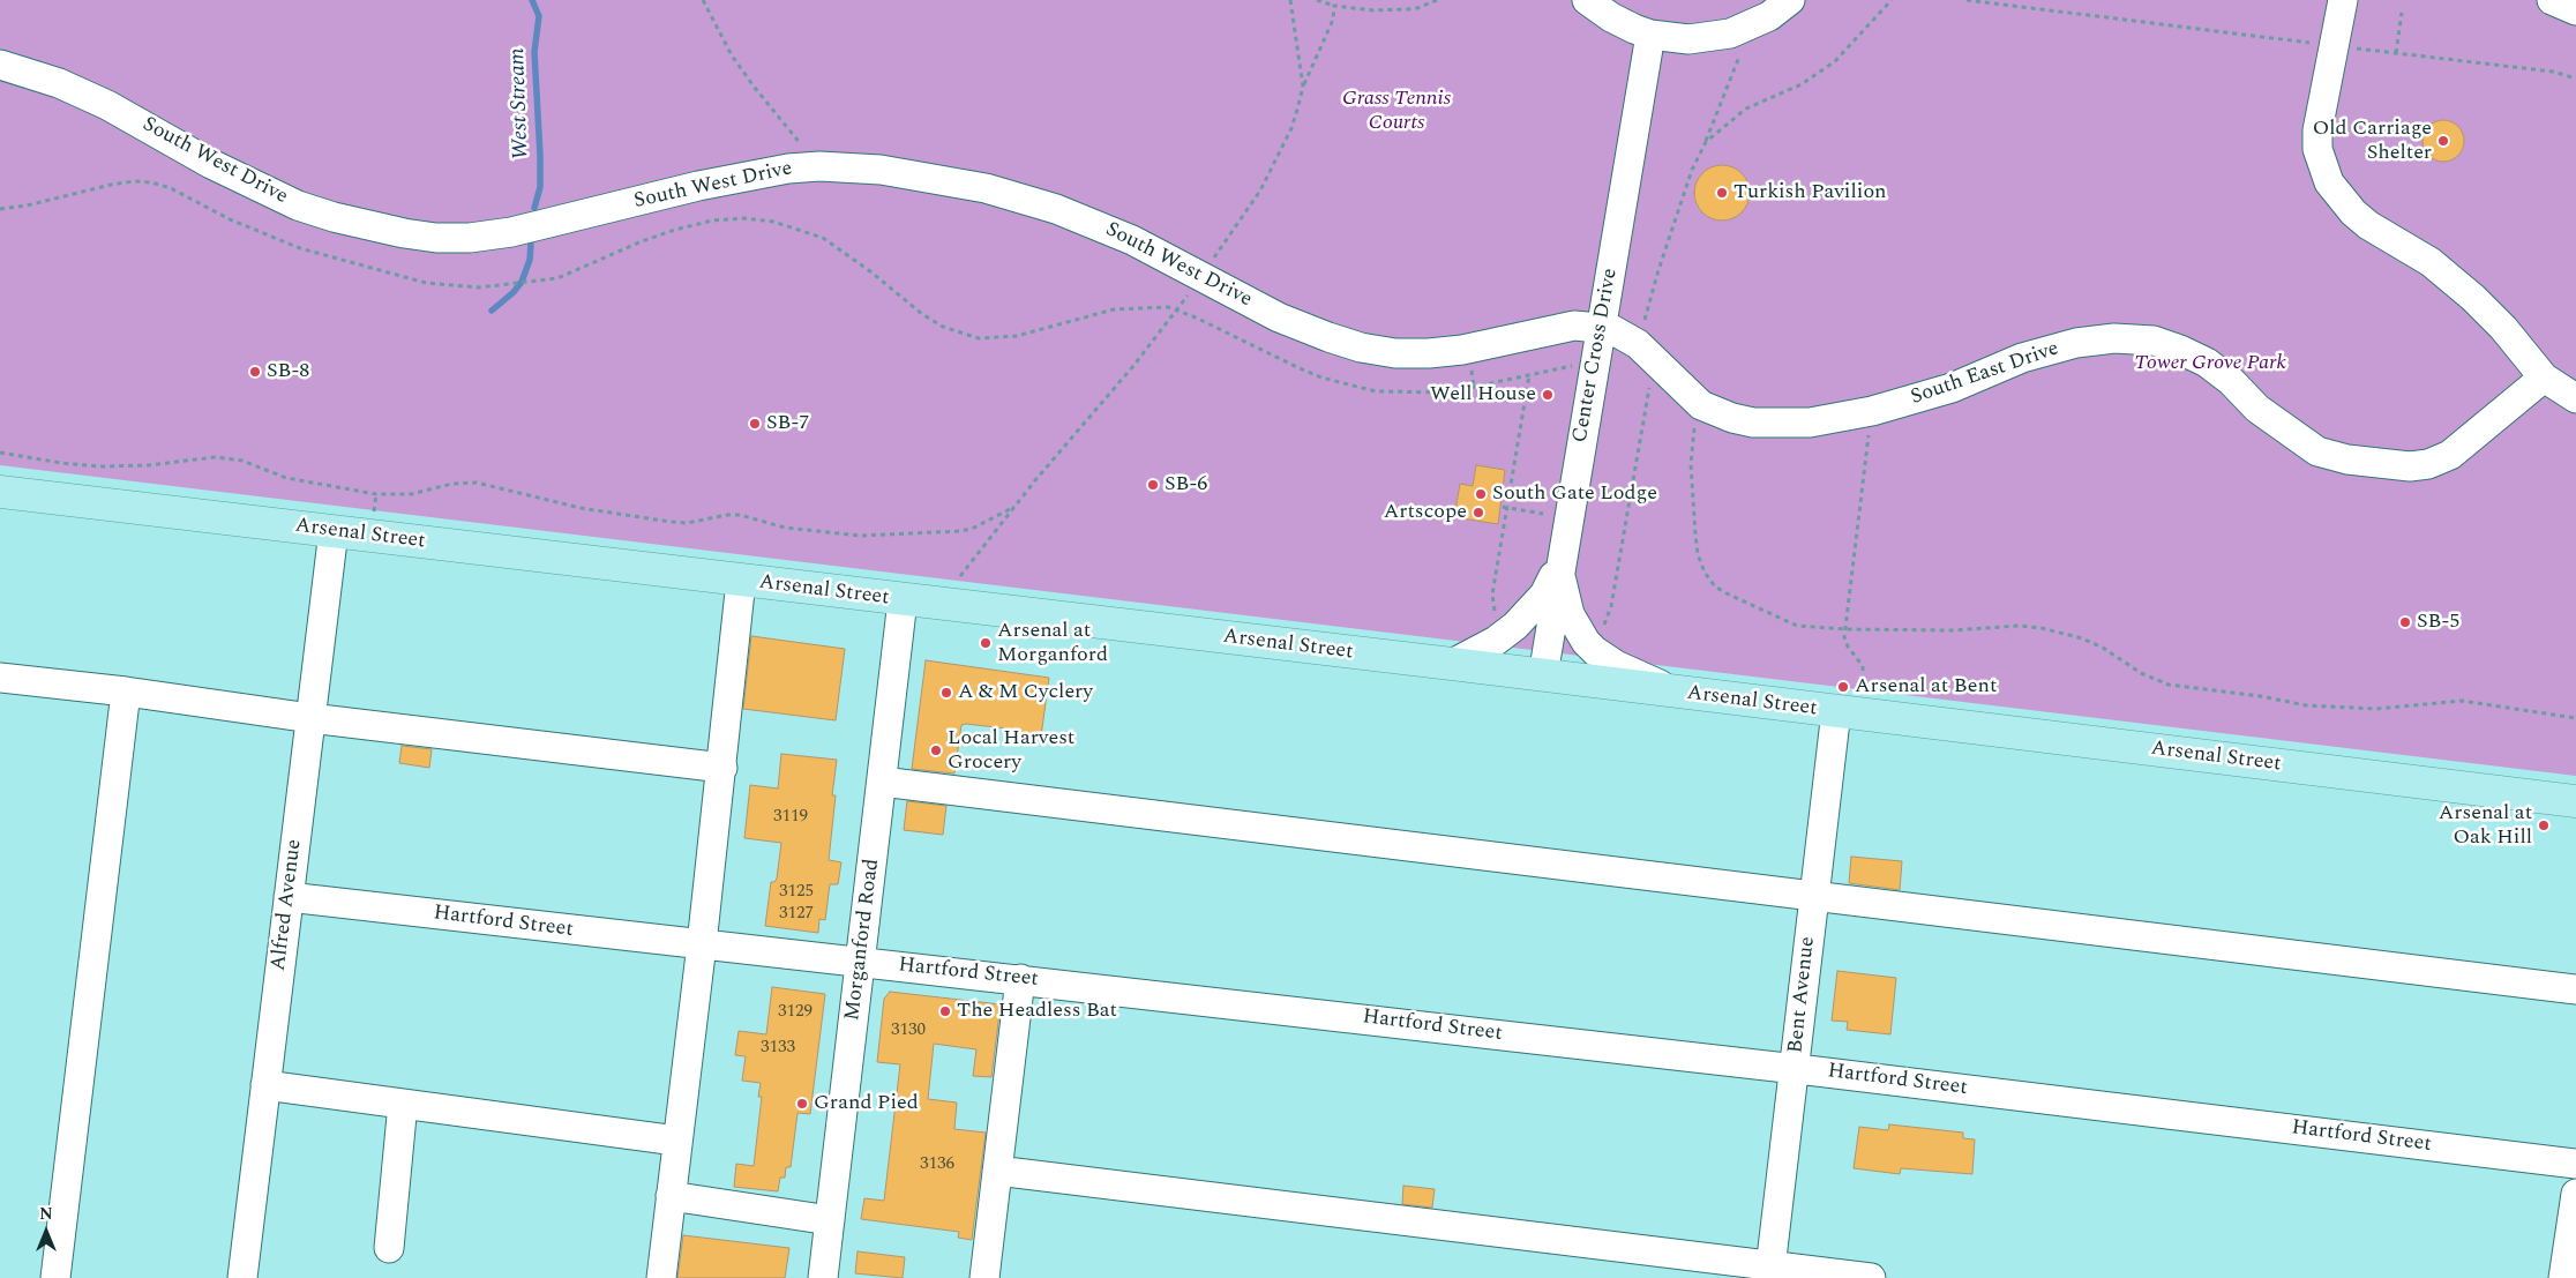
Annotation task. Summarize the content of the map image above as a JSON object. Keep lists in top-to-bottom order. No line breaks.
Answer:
{"streets":{"main road":["Arsenal Street"],"street":["South West Drive","Center Cross Drive","South East Drive","Alfred Avenue","Hartford Street","Morganford Road","Bent Avenue"]},"crossings":[["South West Drive","Center Cross Drive"],["South West Drive","South East Drive"],["Center Cross Drive","South East Drive"],["Center Cross Drive","Arsenal Street"],["Arsenal Street","Alfred Avenue"],["Arsenal Street","Morganford Road"],["Arsenal Street","Bent Avenue"],["Alfred Avenue","Hartford Street"],["Hartford Street","Morganford Road"],["Hartford Street","Bent Avenue"]],"water":["West Stream"],"parks":["Grass Tennis Courts","Tower Grove Park"],"places":["Old Carriage Shelter","Turkish Pavilion","SB-8","Well House","SB-7","SB-6","South Gate Lodge","Artscope","SB-5","Arsenal at Morganford","Arsenal at Bent","A & M Cyclery","Local Harvest Grocery","Arsenal at Oak Hill","The Headless Bat","Grand Pied"],"house_numbers":["3119","3125","3127","3129","3130","3133","3136"],"north":"top"}
